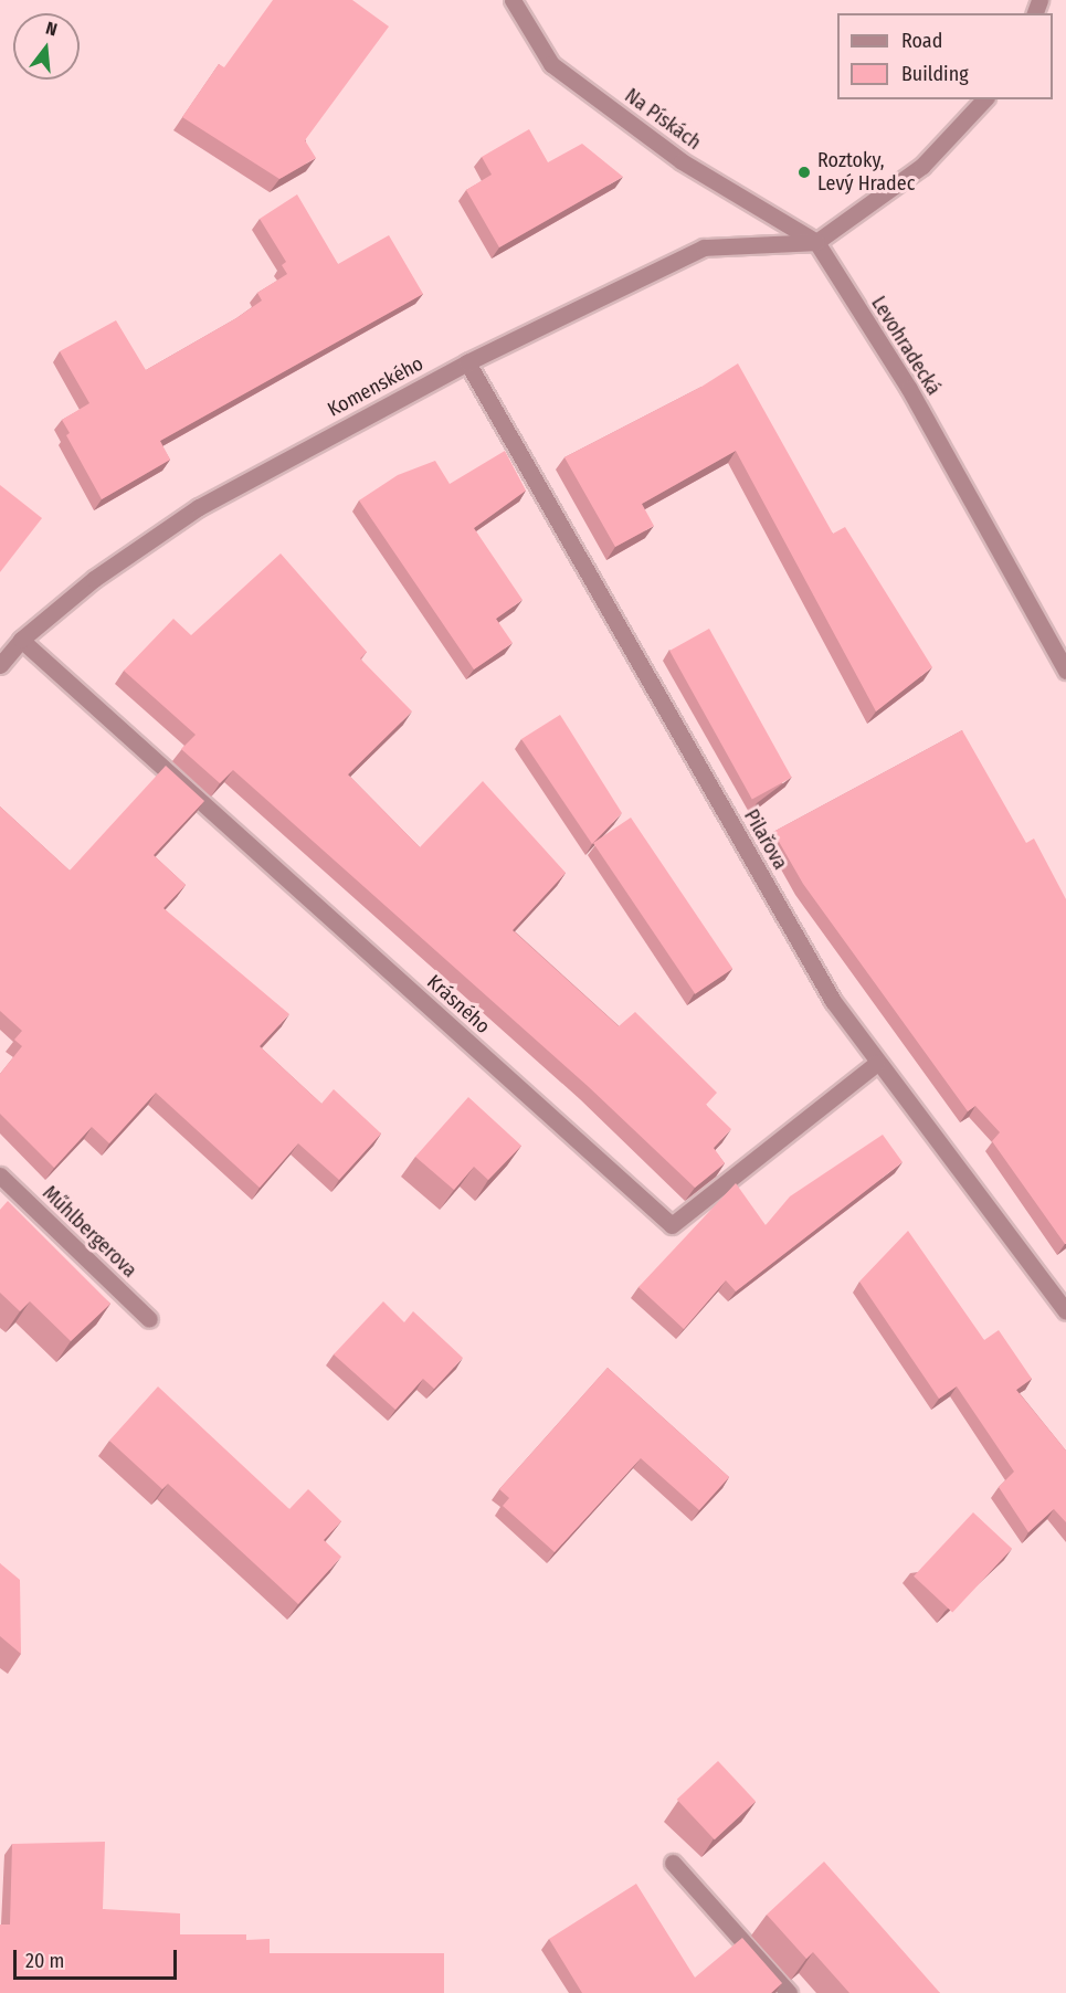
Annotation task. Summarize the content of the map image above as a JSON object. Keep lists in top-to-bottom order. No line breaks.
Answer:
{"streets":{"street":["Na Pískách","Levohradecká","Komenského","Pilařova","Krásného","Műhlbergerova"]},"crossings":[["Na Pískách","Levohradecká"],["Na Pískách","Komenského"],["Levohradecká","Komenského"],["Komenského","Pilařova"],["Komenského","Krásného"],["Pilařova","Krásného"]],"places":["Roztoky, Levý Hradec"],"legend":["Road","Building"],"scale_bar":"20 m","north":"top"}
